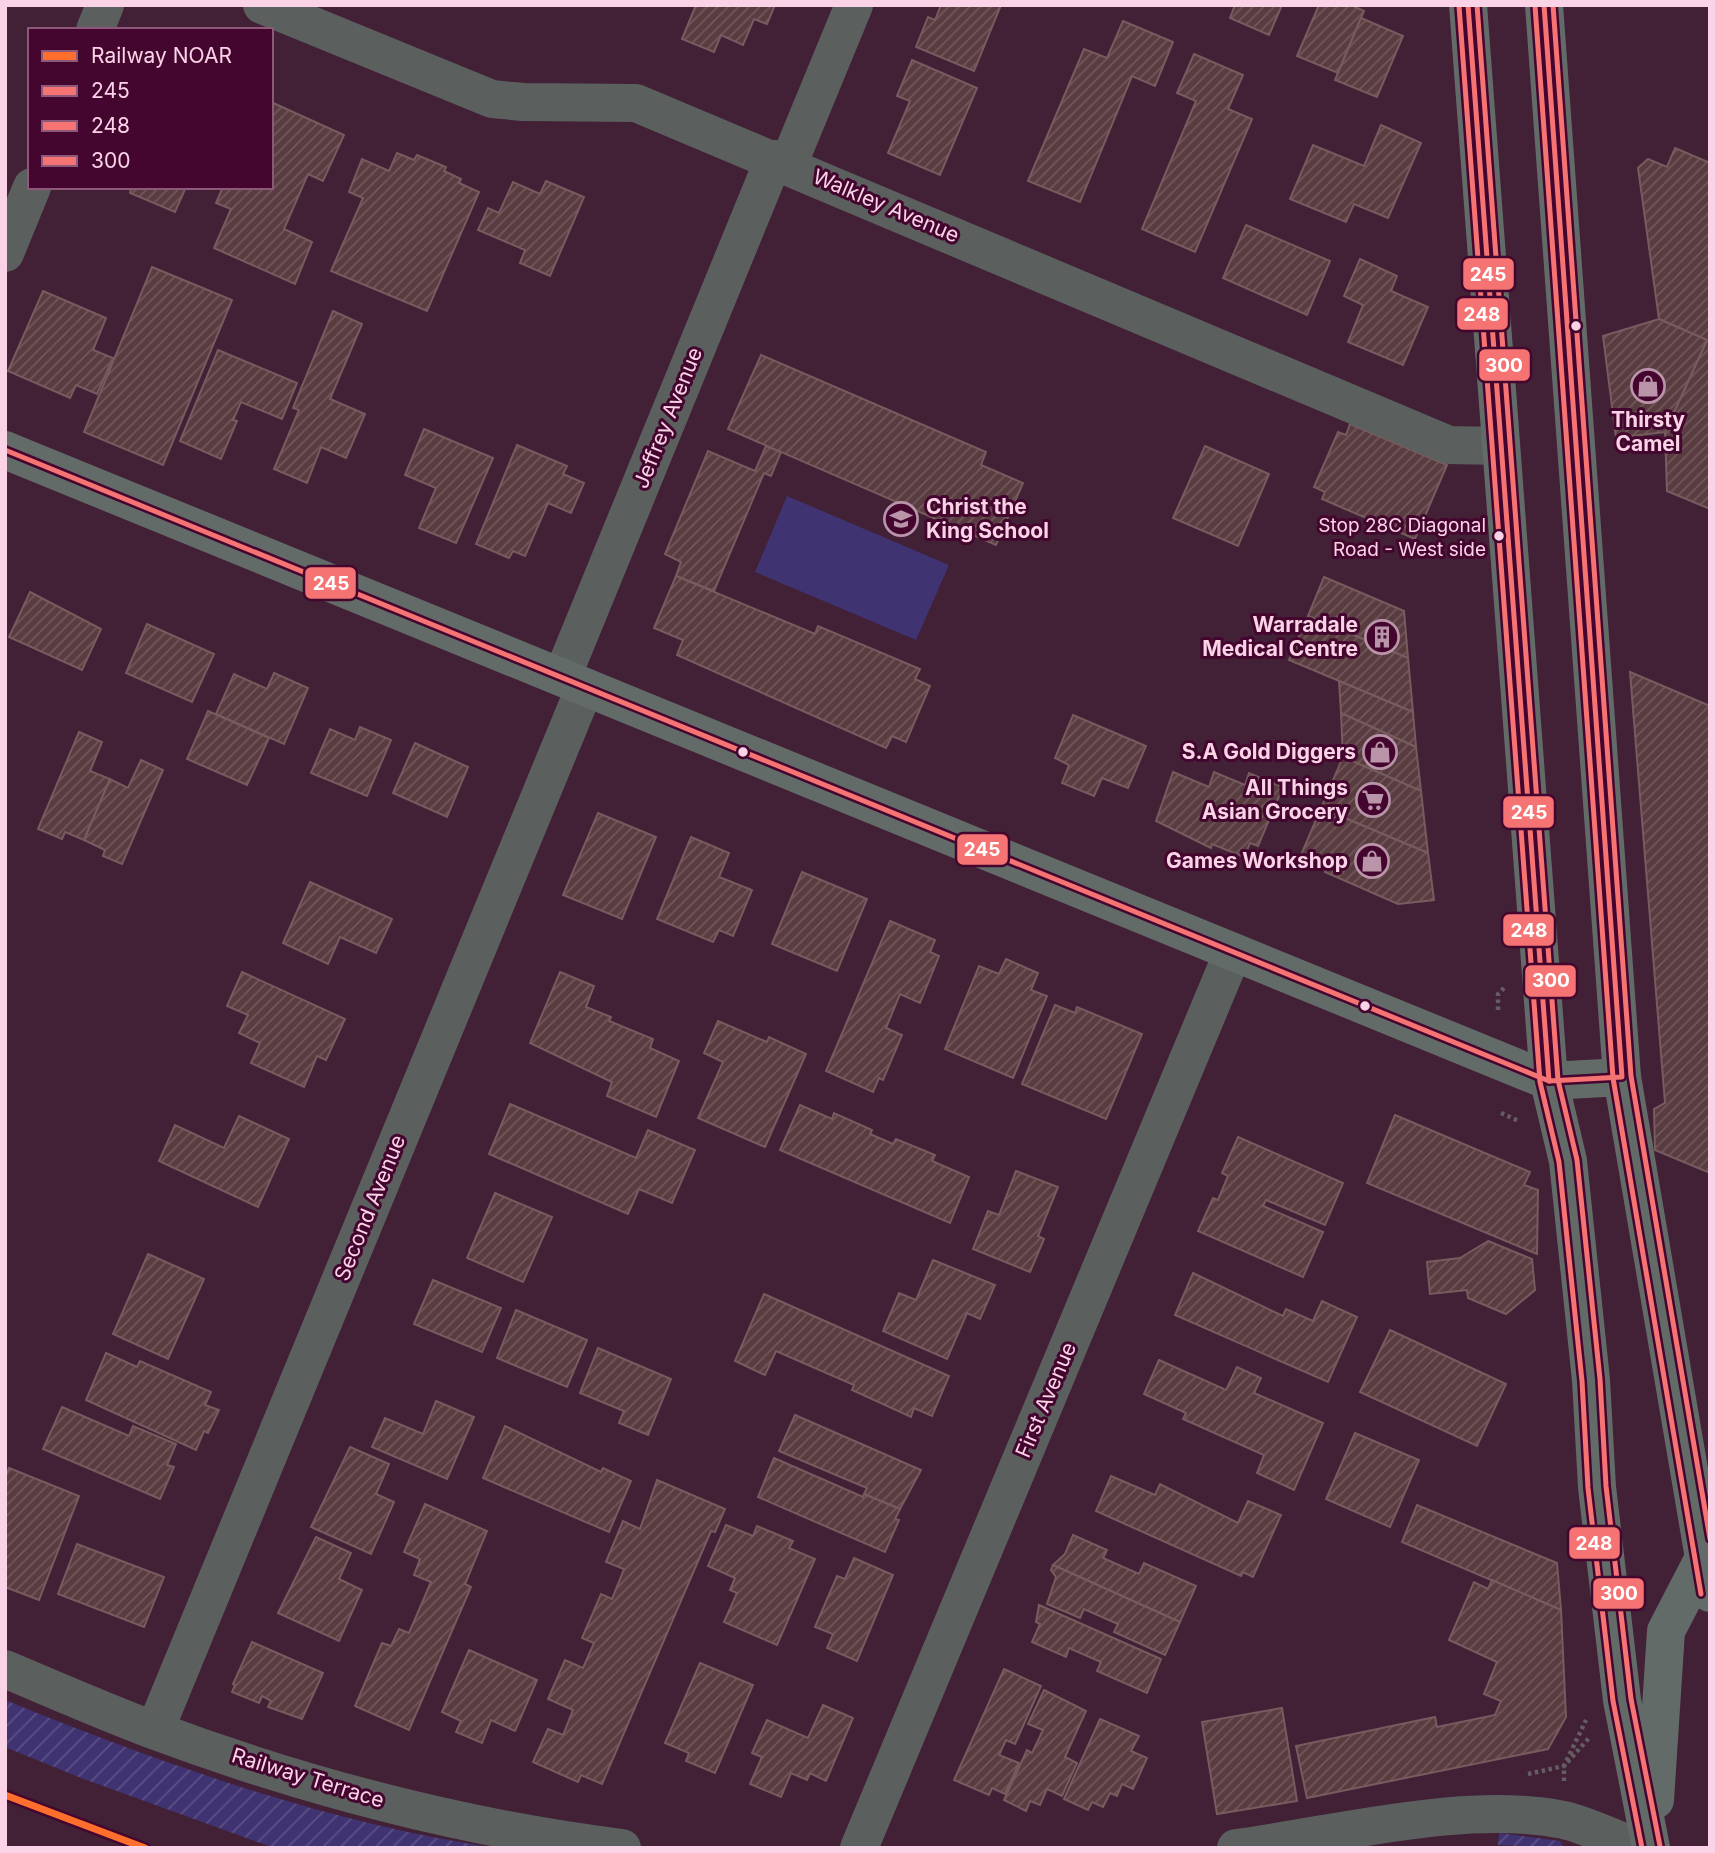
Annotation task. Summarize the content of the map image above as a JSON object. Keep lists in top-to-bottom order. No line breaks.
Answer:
{"streets":{"street":["Walkley Avenue","Jeffrey Avenue","Second Avenue","First Avenue","Railway Terrace"]},"crossings":[["Walkley Avenue","Jeffrey Avenue"],["Jeffrey Avenue","Second Avenue"],["Second Avenue","Railway Terrace"]],"places":{"shop":["Thirsty Camel","S.A Gold Diggers","Games Workshop"],"school or university":["Christ the King School"],"other":["Stop 28C Diagonal Road - West side"],"building":["Warradale Medical Centre"],"supermarket":["All Things Asian Grocery"]},"lines":["transit line 245","transit line 300","transit line 248","rail line NOAR"],"legend":["Railway NOAR","245","248","300"]}
